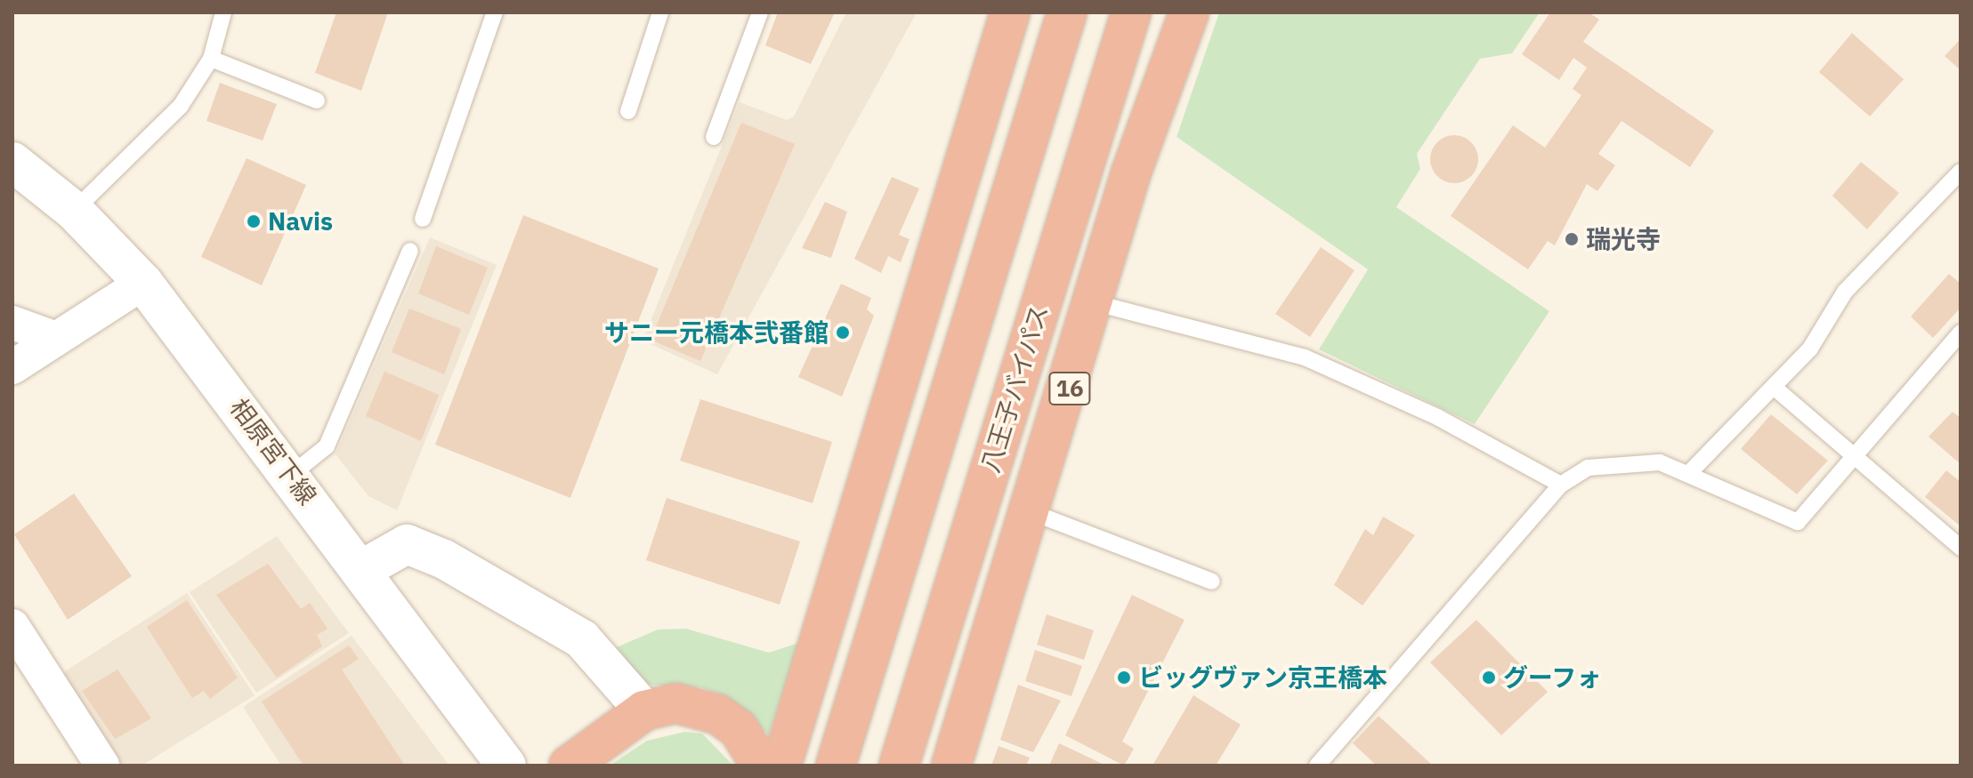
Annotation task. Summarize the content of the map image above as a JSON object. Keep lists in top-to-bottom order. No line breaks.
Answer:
{"streets":{"highway":["八王子バイパス","16"],"street":["相原宮下線"]},"places":["Navis","瑞光寺","サニー元橋本弐番館","ビッグヴァン京王橋本","グーフォ"]}
